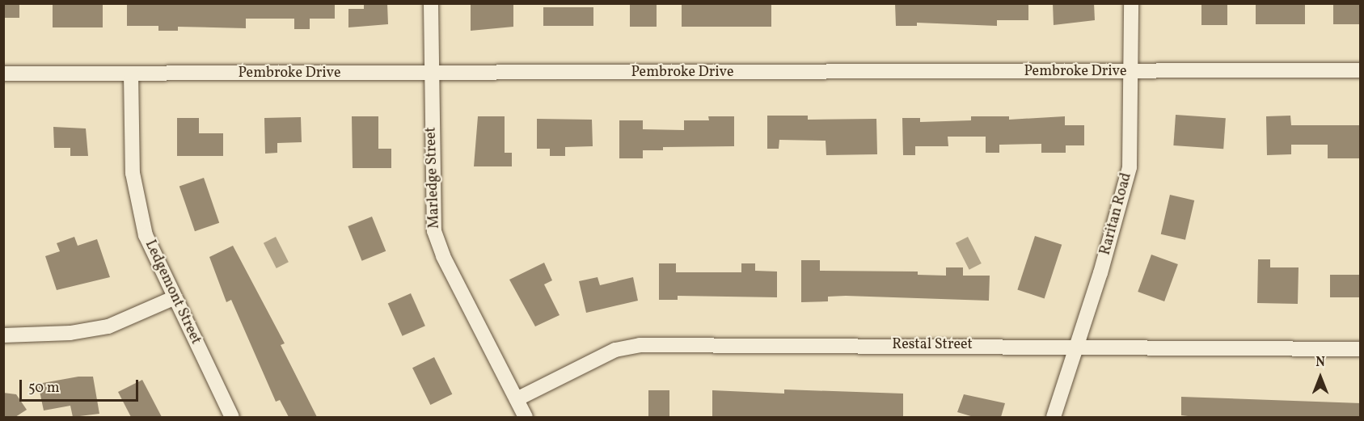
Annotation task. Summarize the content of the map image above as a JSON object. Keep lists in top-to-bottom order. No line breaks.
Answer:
{"streets":{"street":["Pembroke Drive","Marledge Street","Raritan Road","Ledgemont Street","Restal Street"]},"crossings":[["Pembroke Drive","Marledge Street"],["Pembroke Drive","Raritan Road"],["Pembroke Drive","Ledgemont Street"],["Marledge Street","Restal Street"],["Raritan Road","Restal Street"]],"scale_bar":"50 m","north":"top"}
